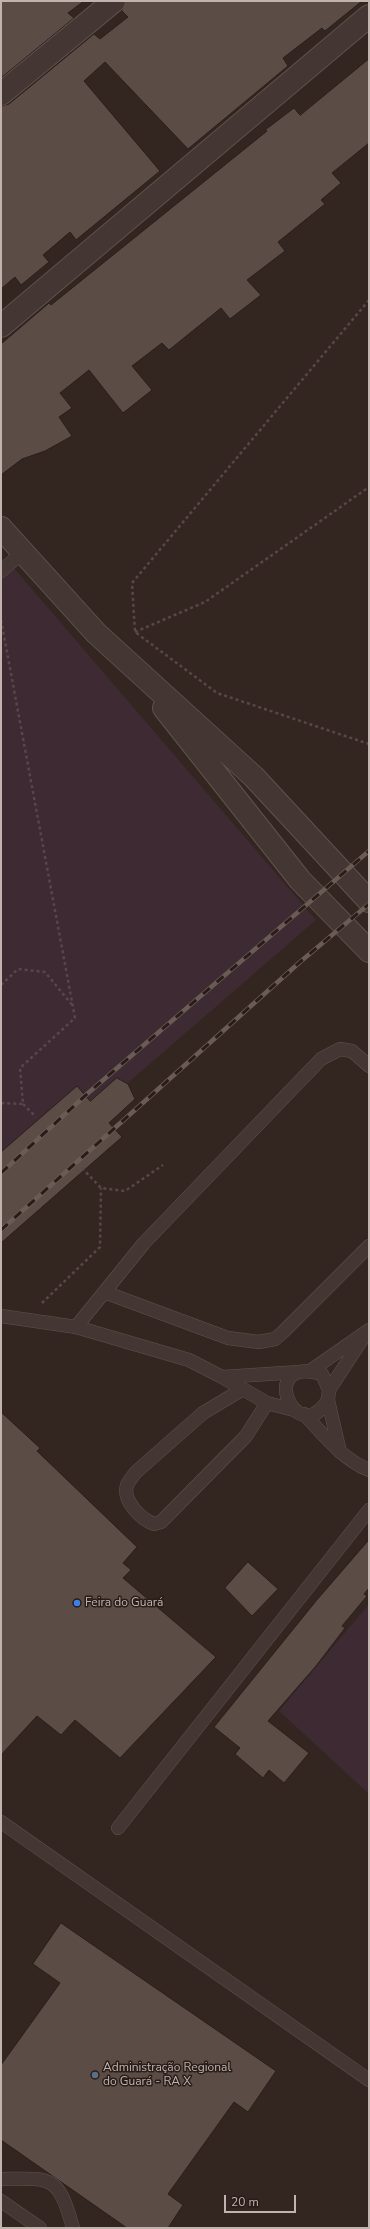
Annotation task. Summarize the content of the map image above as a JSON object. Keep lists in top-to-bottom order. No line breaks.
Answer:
{"places":["Feira do Guará","Administração Regional do Guará - RA X"],"scale_bar":"20 m"}
